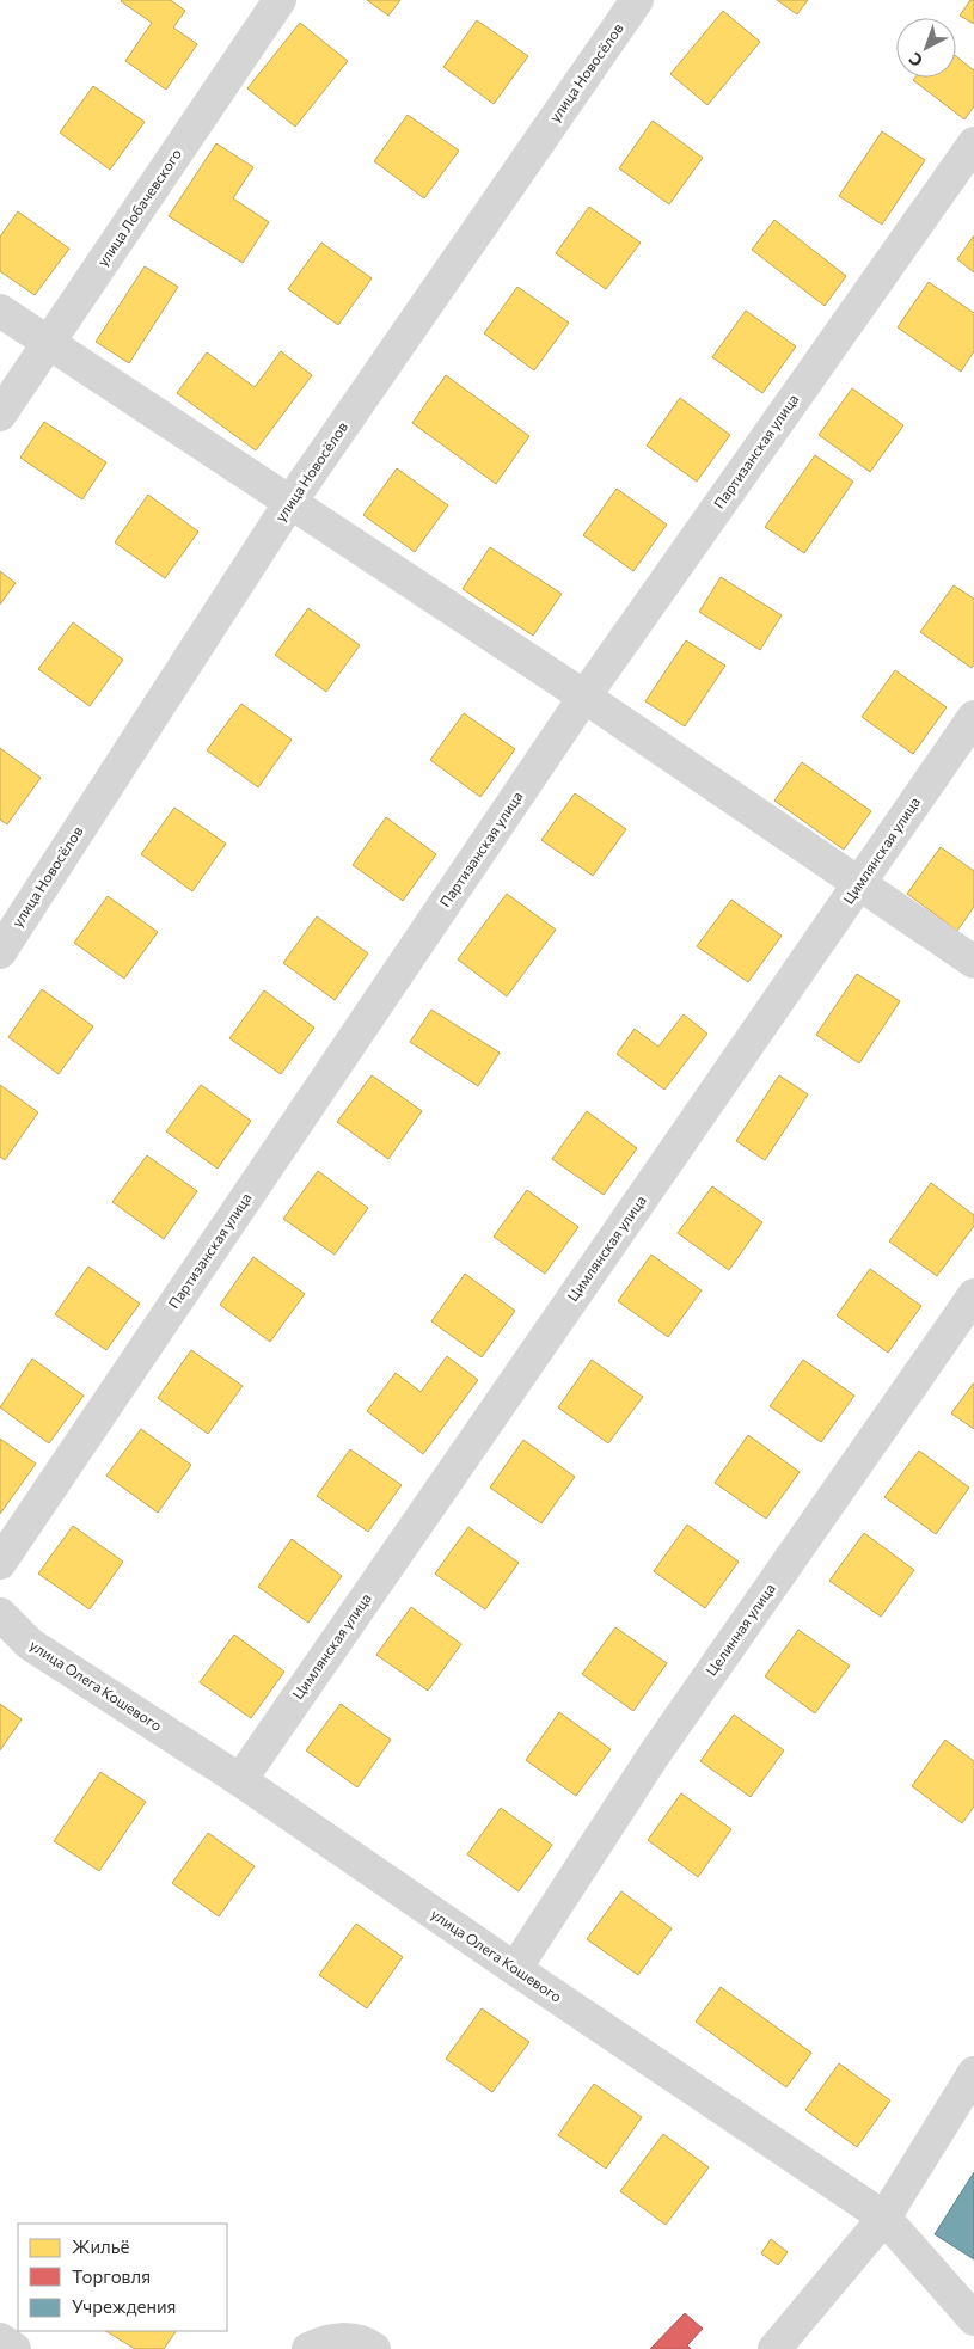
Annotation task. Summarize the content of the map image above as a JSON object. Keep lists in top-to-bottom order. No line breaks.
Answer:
{"streets":{"street":["улица Новосёлов","улица Лобачевского","Партизанская улица","Цимлянская улица","Целинная улица","улица Олега Кошевого"]},"crossings":[["Цимлянская улица","улица Олега Кошевого"],["Целинная улица","улица Олега Кошевого"]],"legend":["Жильё","Торговля","Учреждения"],"north":"bottom left"}
